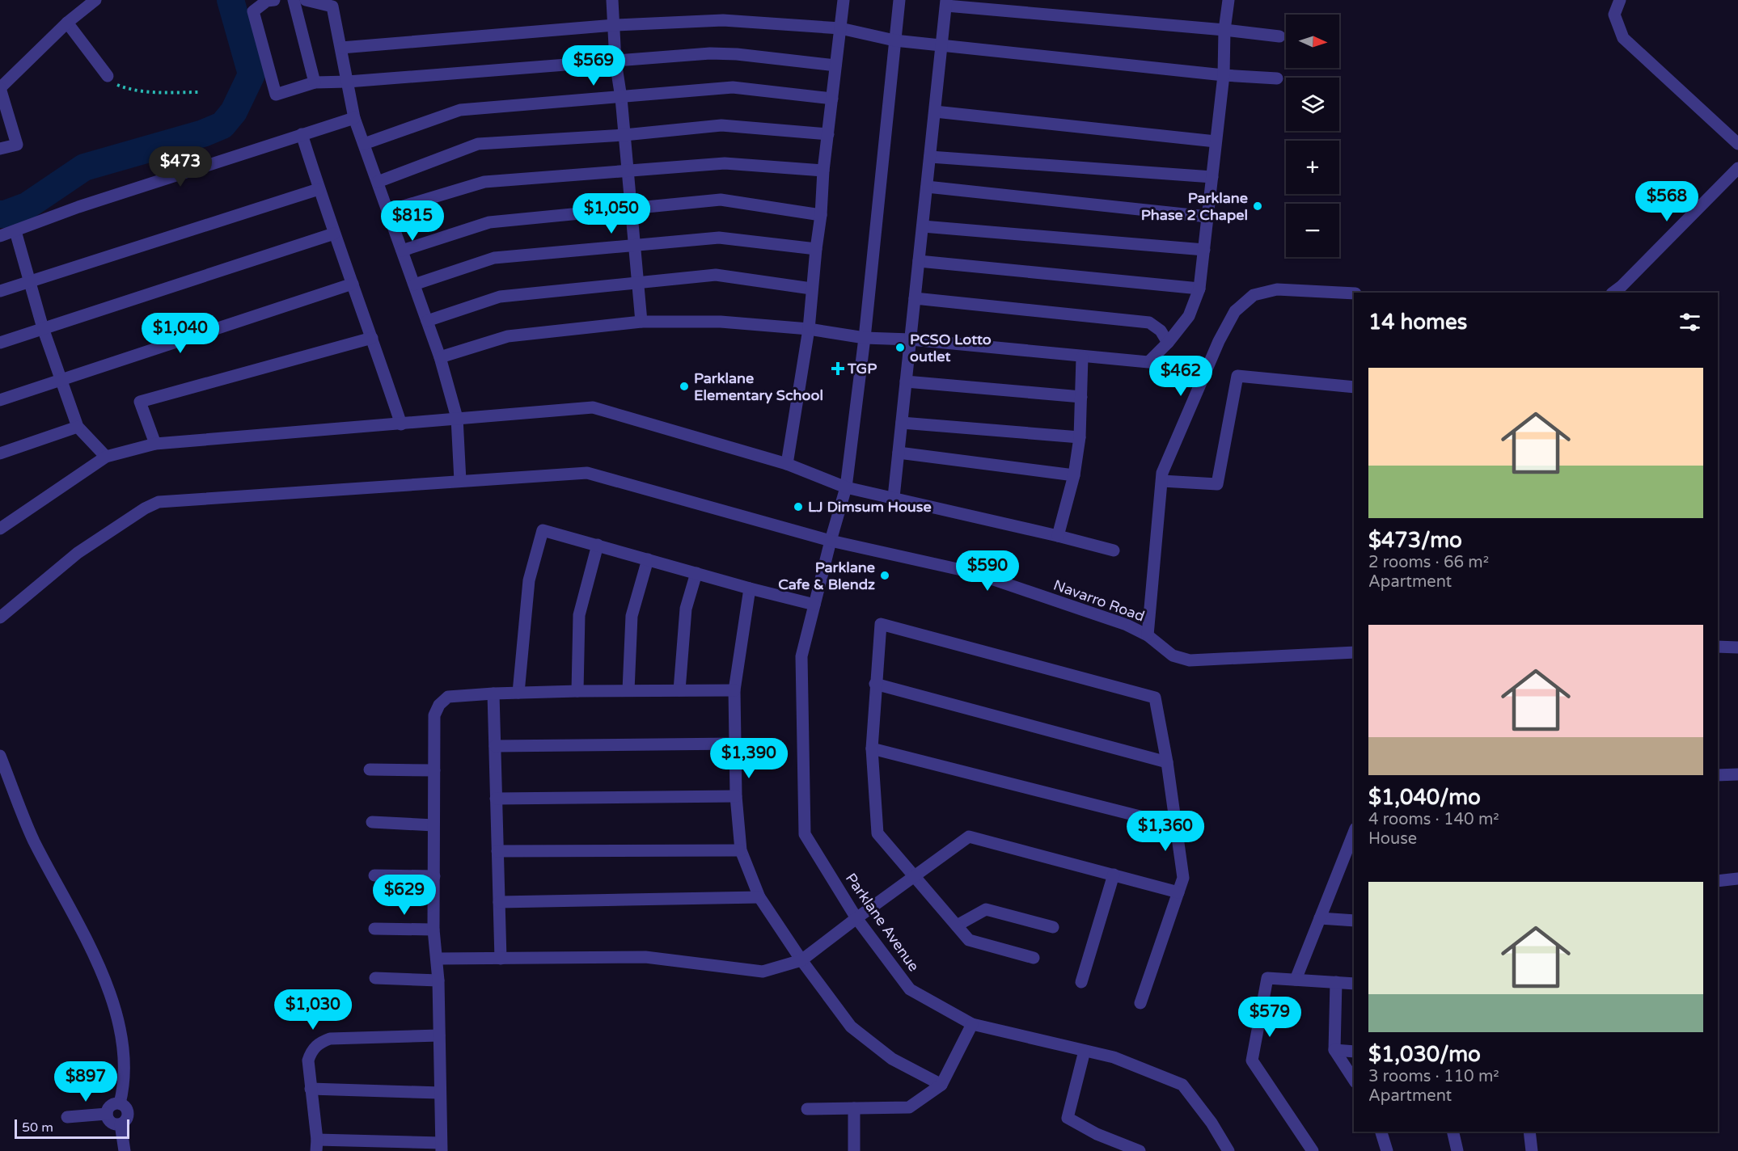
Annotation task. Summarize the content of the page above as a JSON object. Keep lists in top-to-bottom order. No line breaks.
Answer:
{"streets":{"street":["Navarro Road","Parklane Avenue"]},"crossings":[["Navarro Road","Parklane Avenue"]],"places":{"other":["Parklane Phase 2 Chapel","PCSO Lotto outlet","Parklane Elementary School","LJ Dimsum House","Parklane Cafe & Blendz"],"health":["TGP"]},"scale_bar":"50 m","north":"right","page":{"map_buttons":["+","−"],"price":["$569","$473","$568","$1,050","$815","$1,040","$462","$590","$1,390","$1,360","$629","$1,030","$579","$897"],"heading":"14 homes","list":[{"name":"$473/mo","note":"2 rooms · 66 m² · Apartment"},{"name":"$1,040/mo","note":"4 rooms · 140 m² · House"},{"name":"$1,030/mo","note":"3 rooms · 110 m² · Apartment"}],"scale":"50 m"}}
